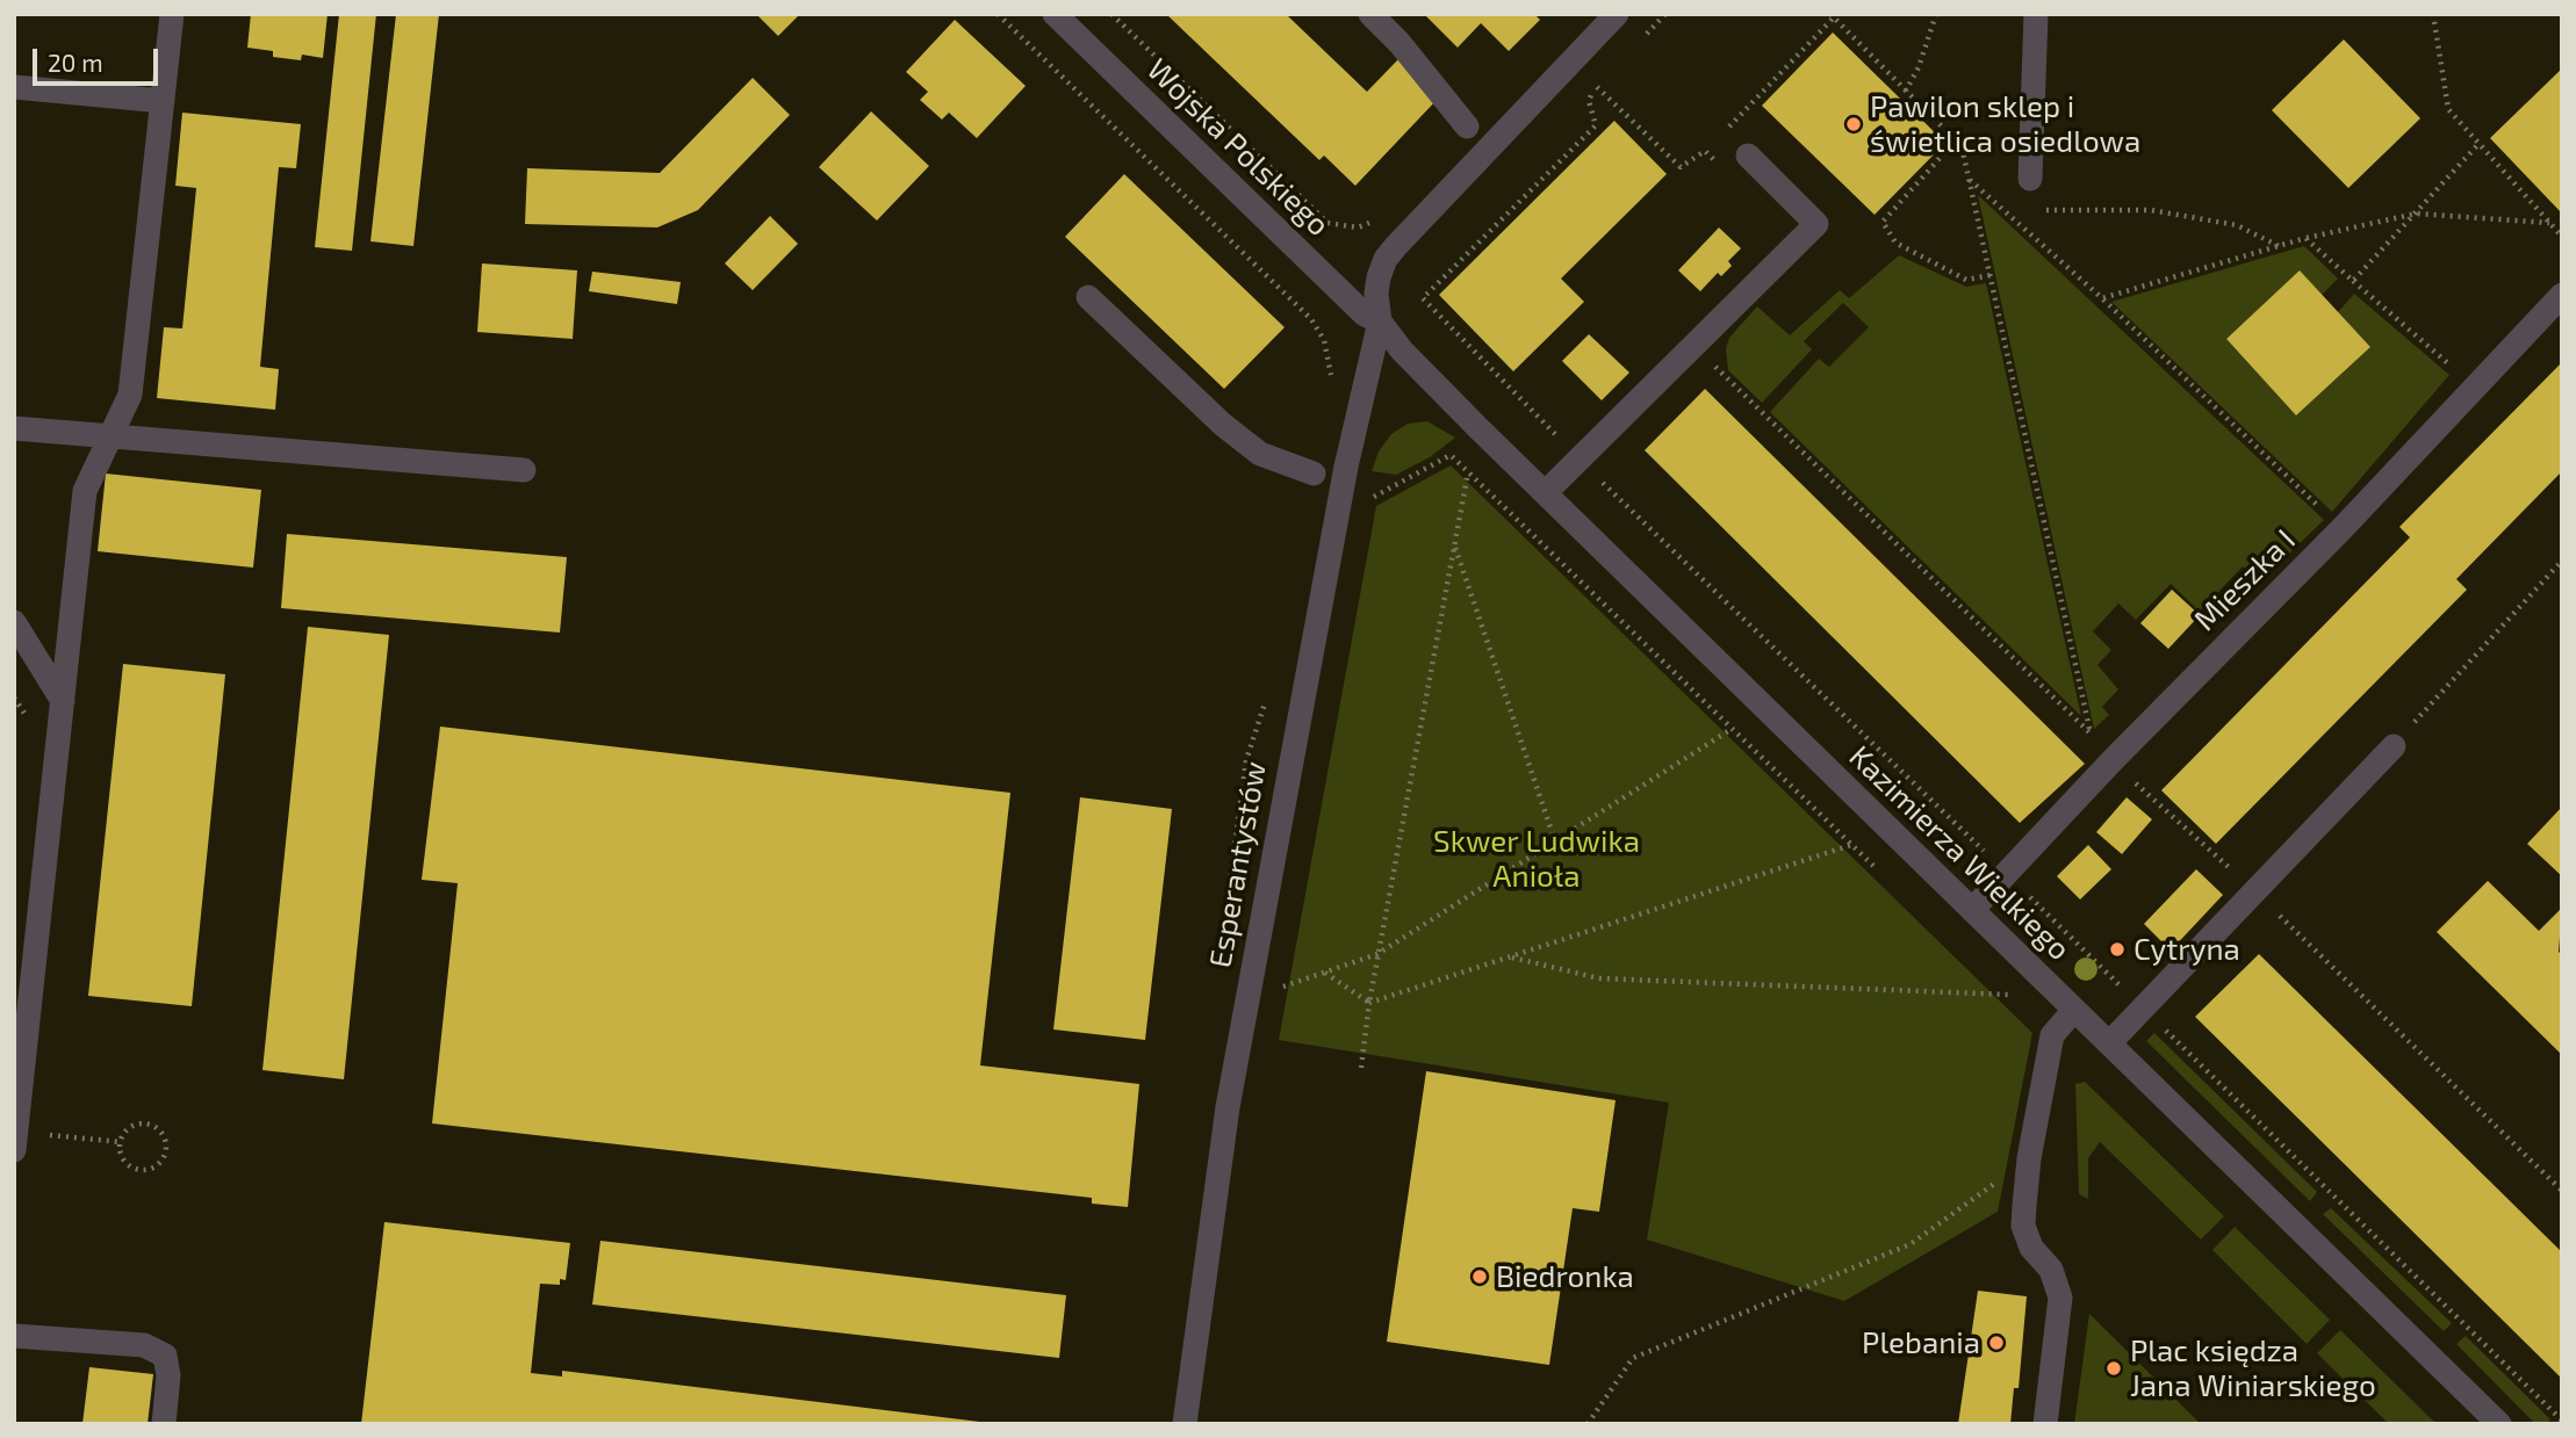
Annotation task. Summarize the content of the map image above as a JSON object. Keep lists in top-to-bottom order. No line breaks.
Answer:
{"streets":{"street":["Wojska Polskiego","Mieszka I","Kazimierza Wielkiego","Esperantystów"]},"crossings":[["Wojska Polskiego","Kazimierza Wielkiego"],["Wojska Polskiego","Esperantystów"],["Mieszka I","Kazimierza Wielkiego"],["Kazimierza Wielkiego","Esperantystów"]],"parks":["Skwer Ludwika Anioła"],"places":["Pawilon sklep i świetlica osiedlowa","Cytryna","Biedronka","Plebania","Plac księdza Jana Winiarskiego"],"scale_bar":"20 m"}
